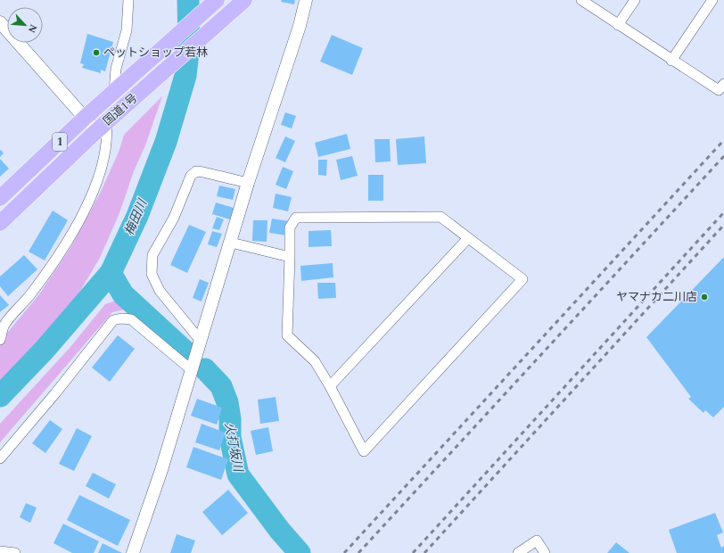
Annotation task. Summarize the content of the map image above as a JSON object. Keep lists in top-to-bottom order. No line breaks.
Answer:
{"streets":{"highway":["国道1号","1"]},"water":["梅田川","火打坂川"],"places":["ペットショップ若林","ヤマナカ二川店"],"north":"bottom right"}
